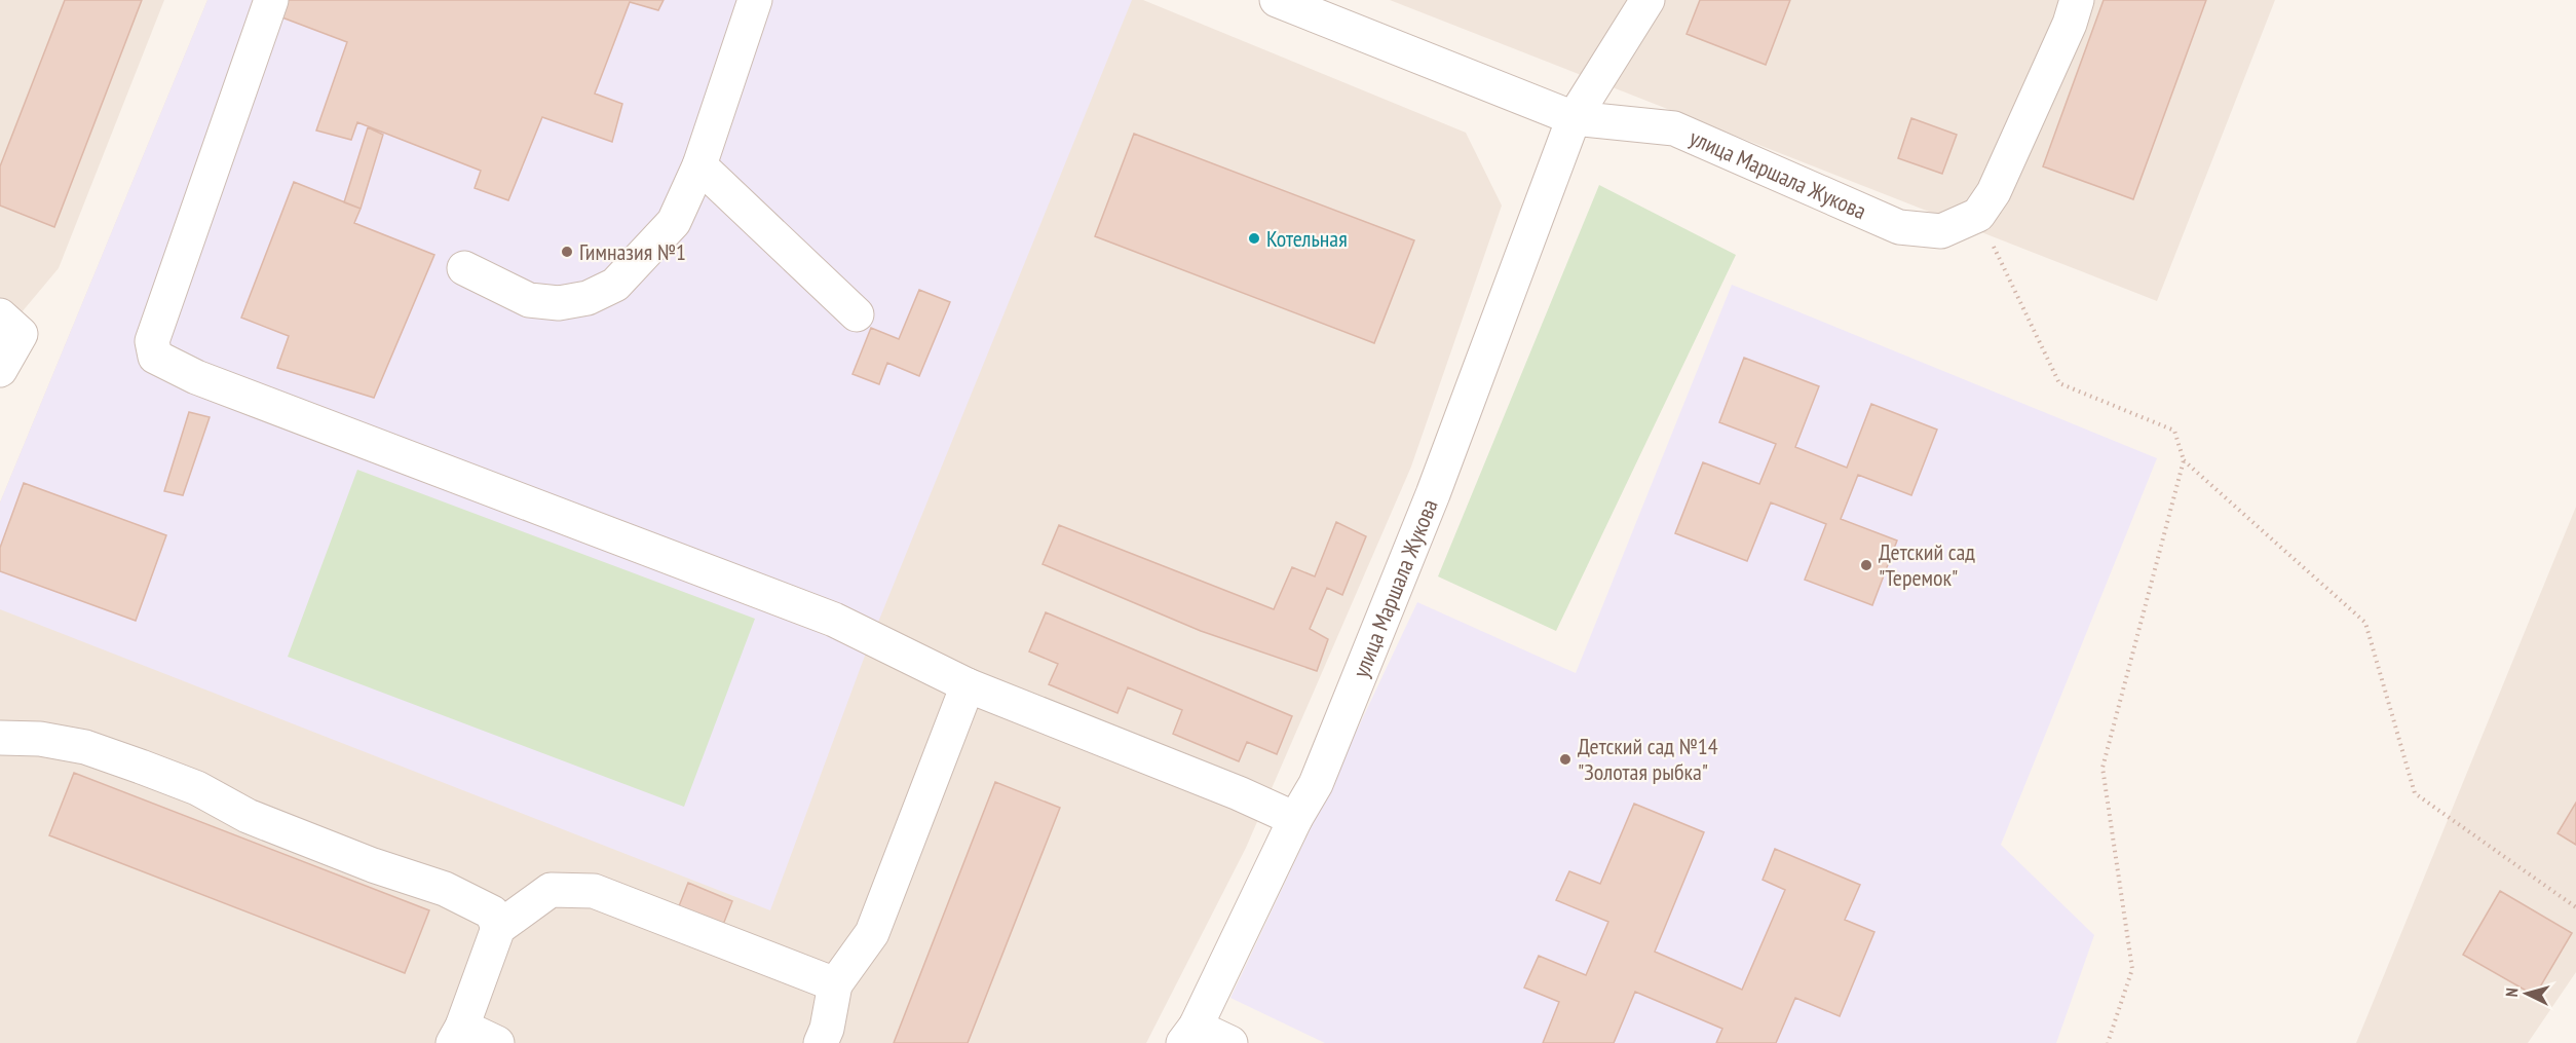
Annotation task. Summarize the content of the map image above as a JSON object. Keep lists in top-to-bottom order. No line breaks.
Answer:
{"streets":{"street":["улица Маршала Жукова"]},"places":["Котельная","Гимназия №1","Детский сад \"Теремок\"","Детский сад №14 \"Золотая рыбка\""],"north":"left"}
